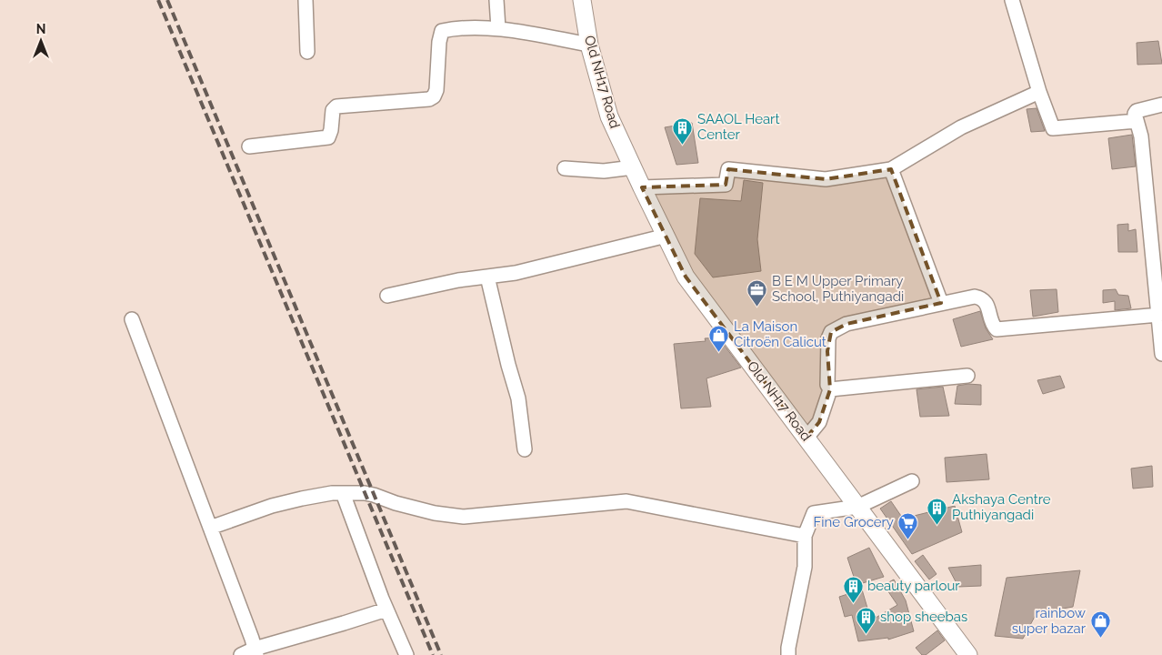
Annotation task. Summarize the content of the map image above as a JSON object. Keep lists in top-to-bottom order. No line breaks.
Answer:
{"streets":{"main road":["Old NH17 Road"]},"places":{"building":["SAAOL Heart Center","Akshaya Centre Puthiyangadi","beauty parlour","shop sheebas"],"office":["B E M Upper Primary School, Puthiyangadi"],"shop":["La Maison Citroën Calicut","rainbow super bazar"],"supermarket":["Fine Grocery"]},"north":"top"}
